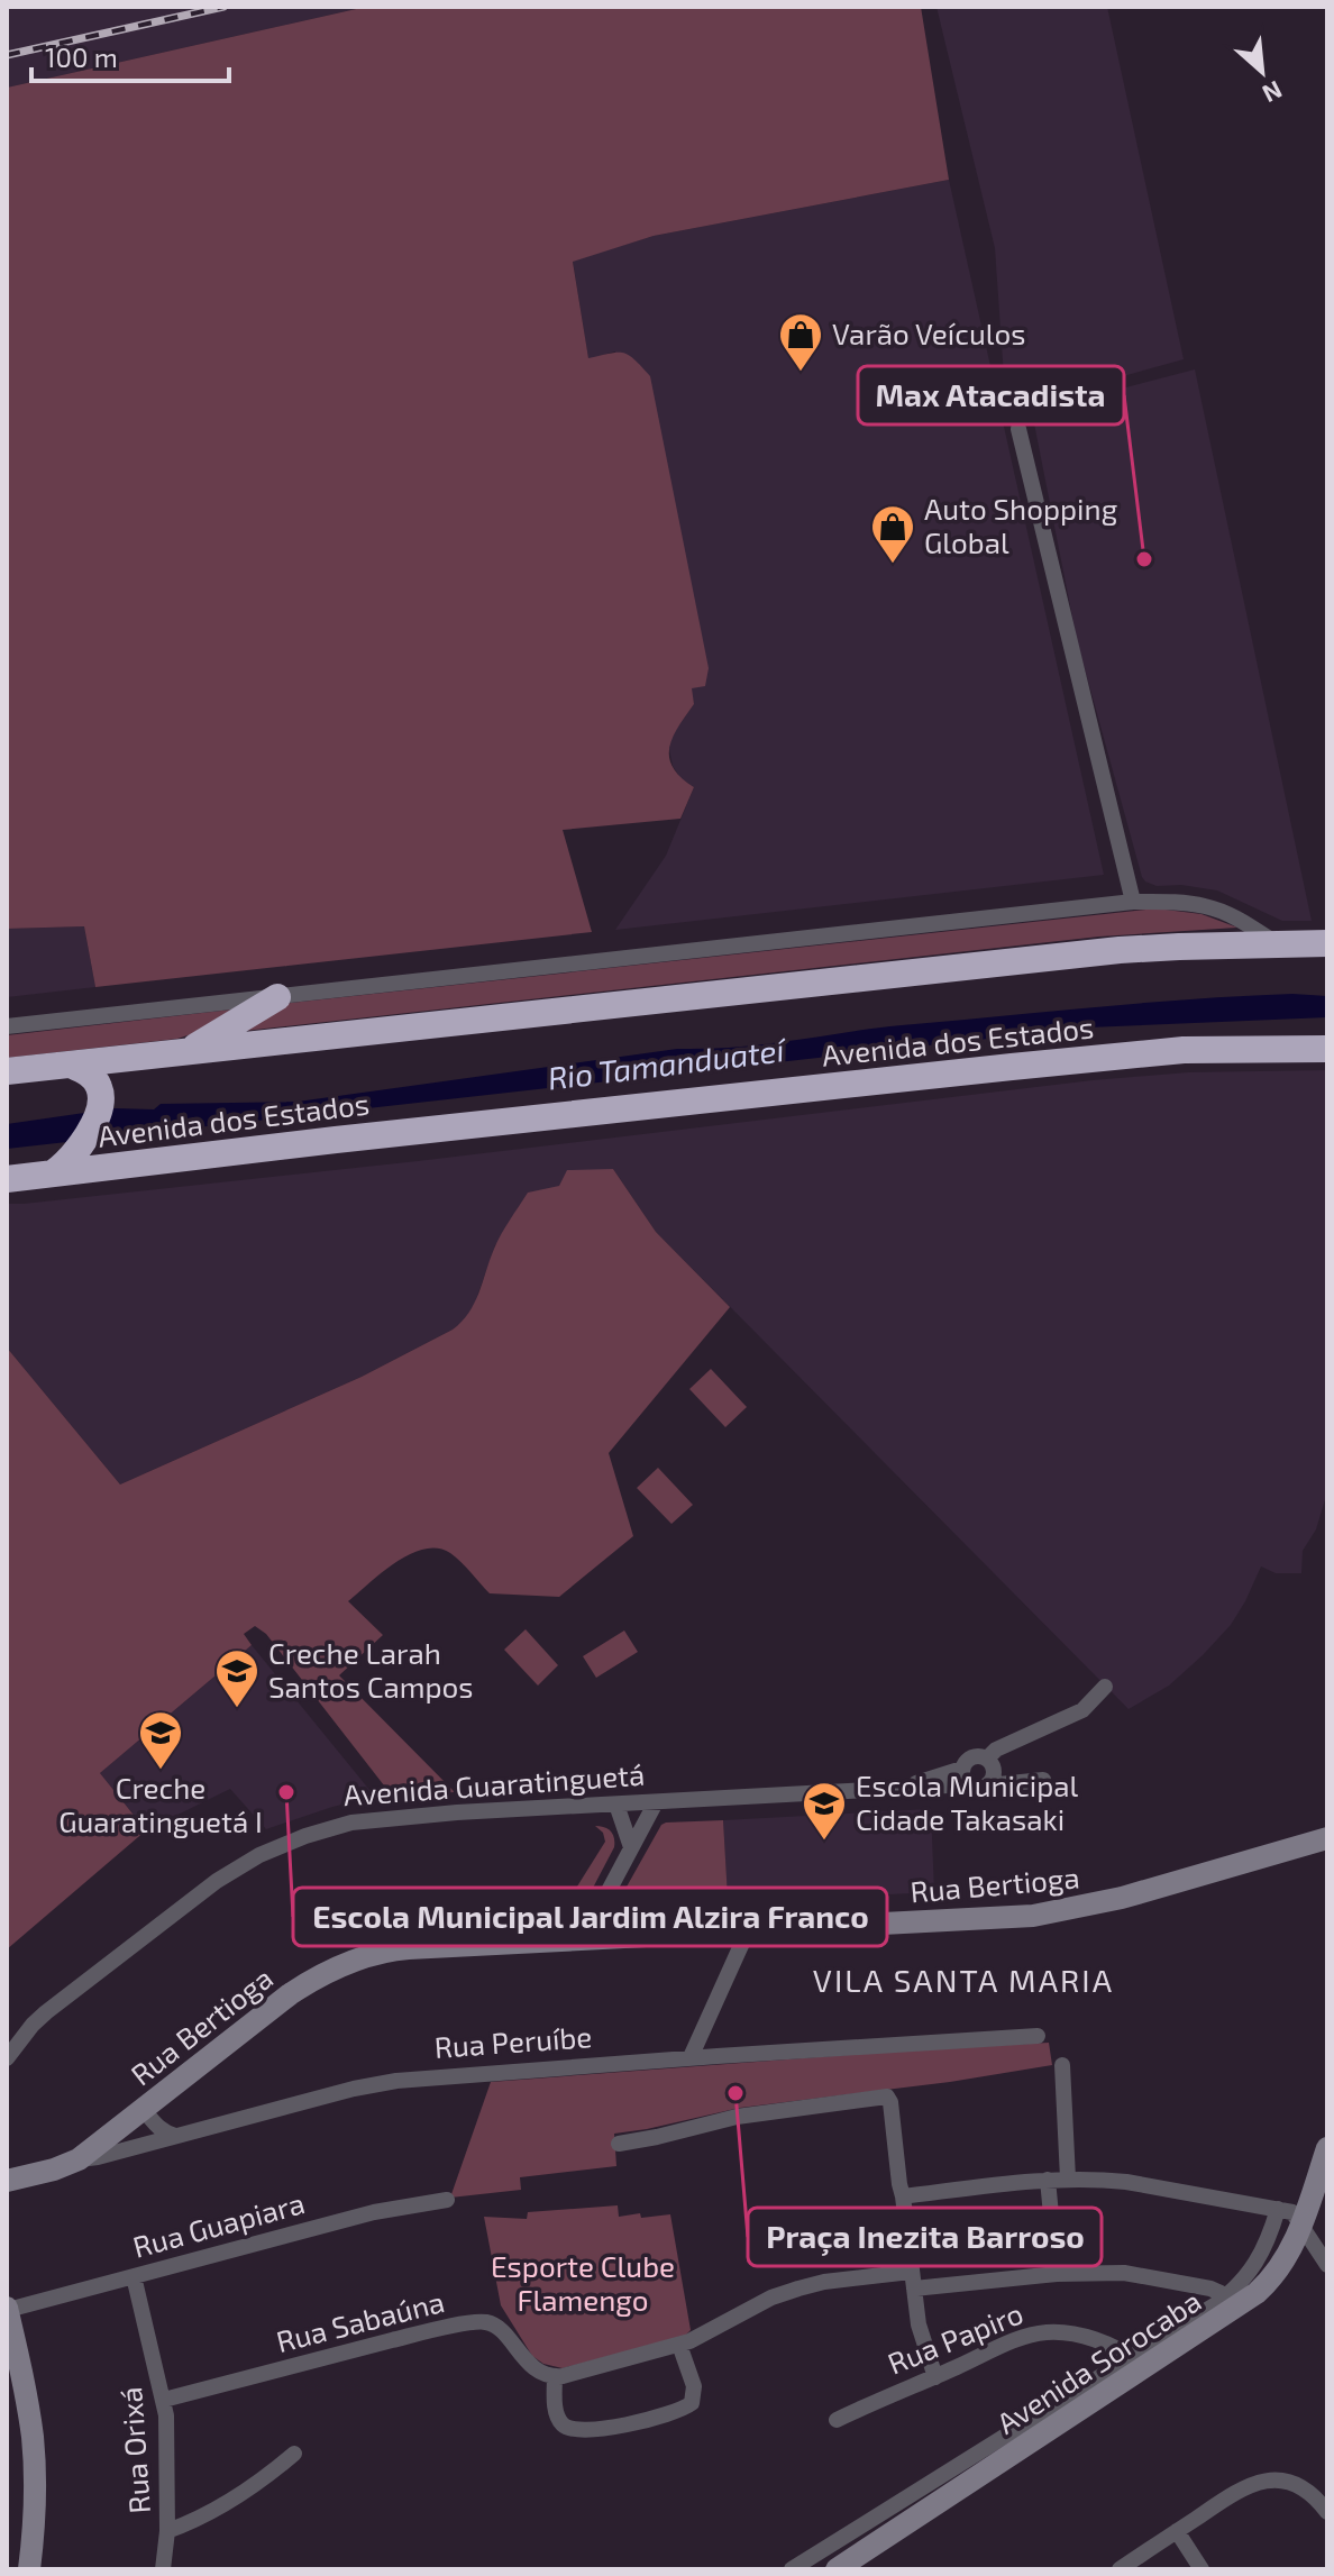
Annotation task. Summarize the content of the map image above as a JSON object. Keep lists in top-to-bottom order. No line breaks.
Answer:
{"streets":{"highway":["Avenida dos Estados"],"street":["Avenida Guaratinguetá","Rua Bertioga","Rua Peruíbe","Rua Guapiara","Rua Sabaúna","Rua Papiro","Avenida Sorocaba","Rua Orixá"]},"crossings":[["Rua Bertioga","Rua Peruíbe"],["Rua Guapiara","Rua Orixá"],["Rua Sabaúna","Rua Orixá"],["Rua Papiro","Avenida Sorocaba"]],"districts":["VILA SANTA MARIA"],"water":["Rio Tamanduateí"],"parks":["Esporte Clube Flamengo"],"places":{"shop":["Varão Veículos","Auto Shopping Global"],"other":["Max Atacadista","Escola Municipal Jardim Alzira Franco","Praça Inezita Barroso"],"school or university":["Creche Larah Santos Campos","Creche Guaratinguetá I","Escola Municipal Cidade Takasaki"]},"scale_bar":"100 m","north":"bottom right"}
